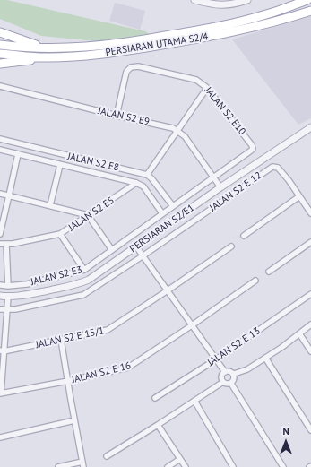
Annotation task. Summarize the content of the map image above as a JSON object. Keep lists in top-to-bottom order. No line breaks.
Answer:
{"streets":{"main road":["PERSIARAN UTAMA S2/4"],"street":["JALAN S2 E10","JALAN S2 E9","JALAN S2 E8","JALAN S2 E 12","JALAN S2 E5","PERSIARAN S2/E1","JALAN S2 E3","JALAN S2 E 15/1","JALAN S2 E 13","JALAN S2 E 16"]},"crossings":[["JALAN S2 E10","JALAN S2 E9"],["JALAN S2 E10","JALAN S2 E3"]],"north":"top"}
